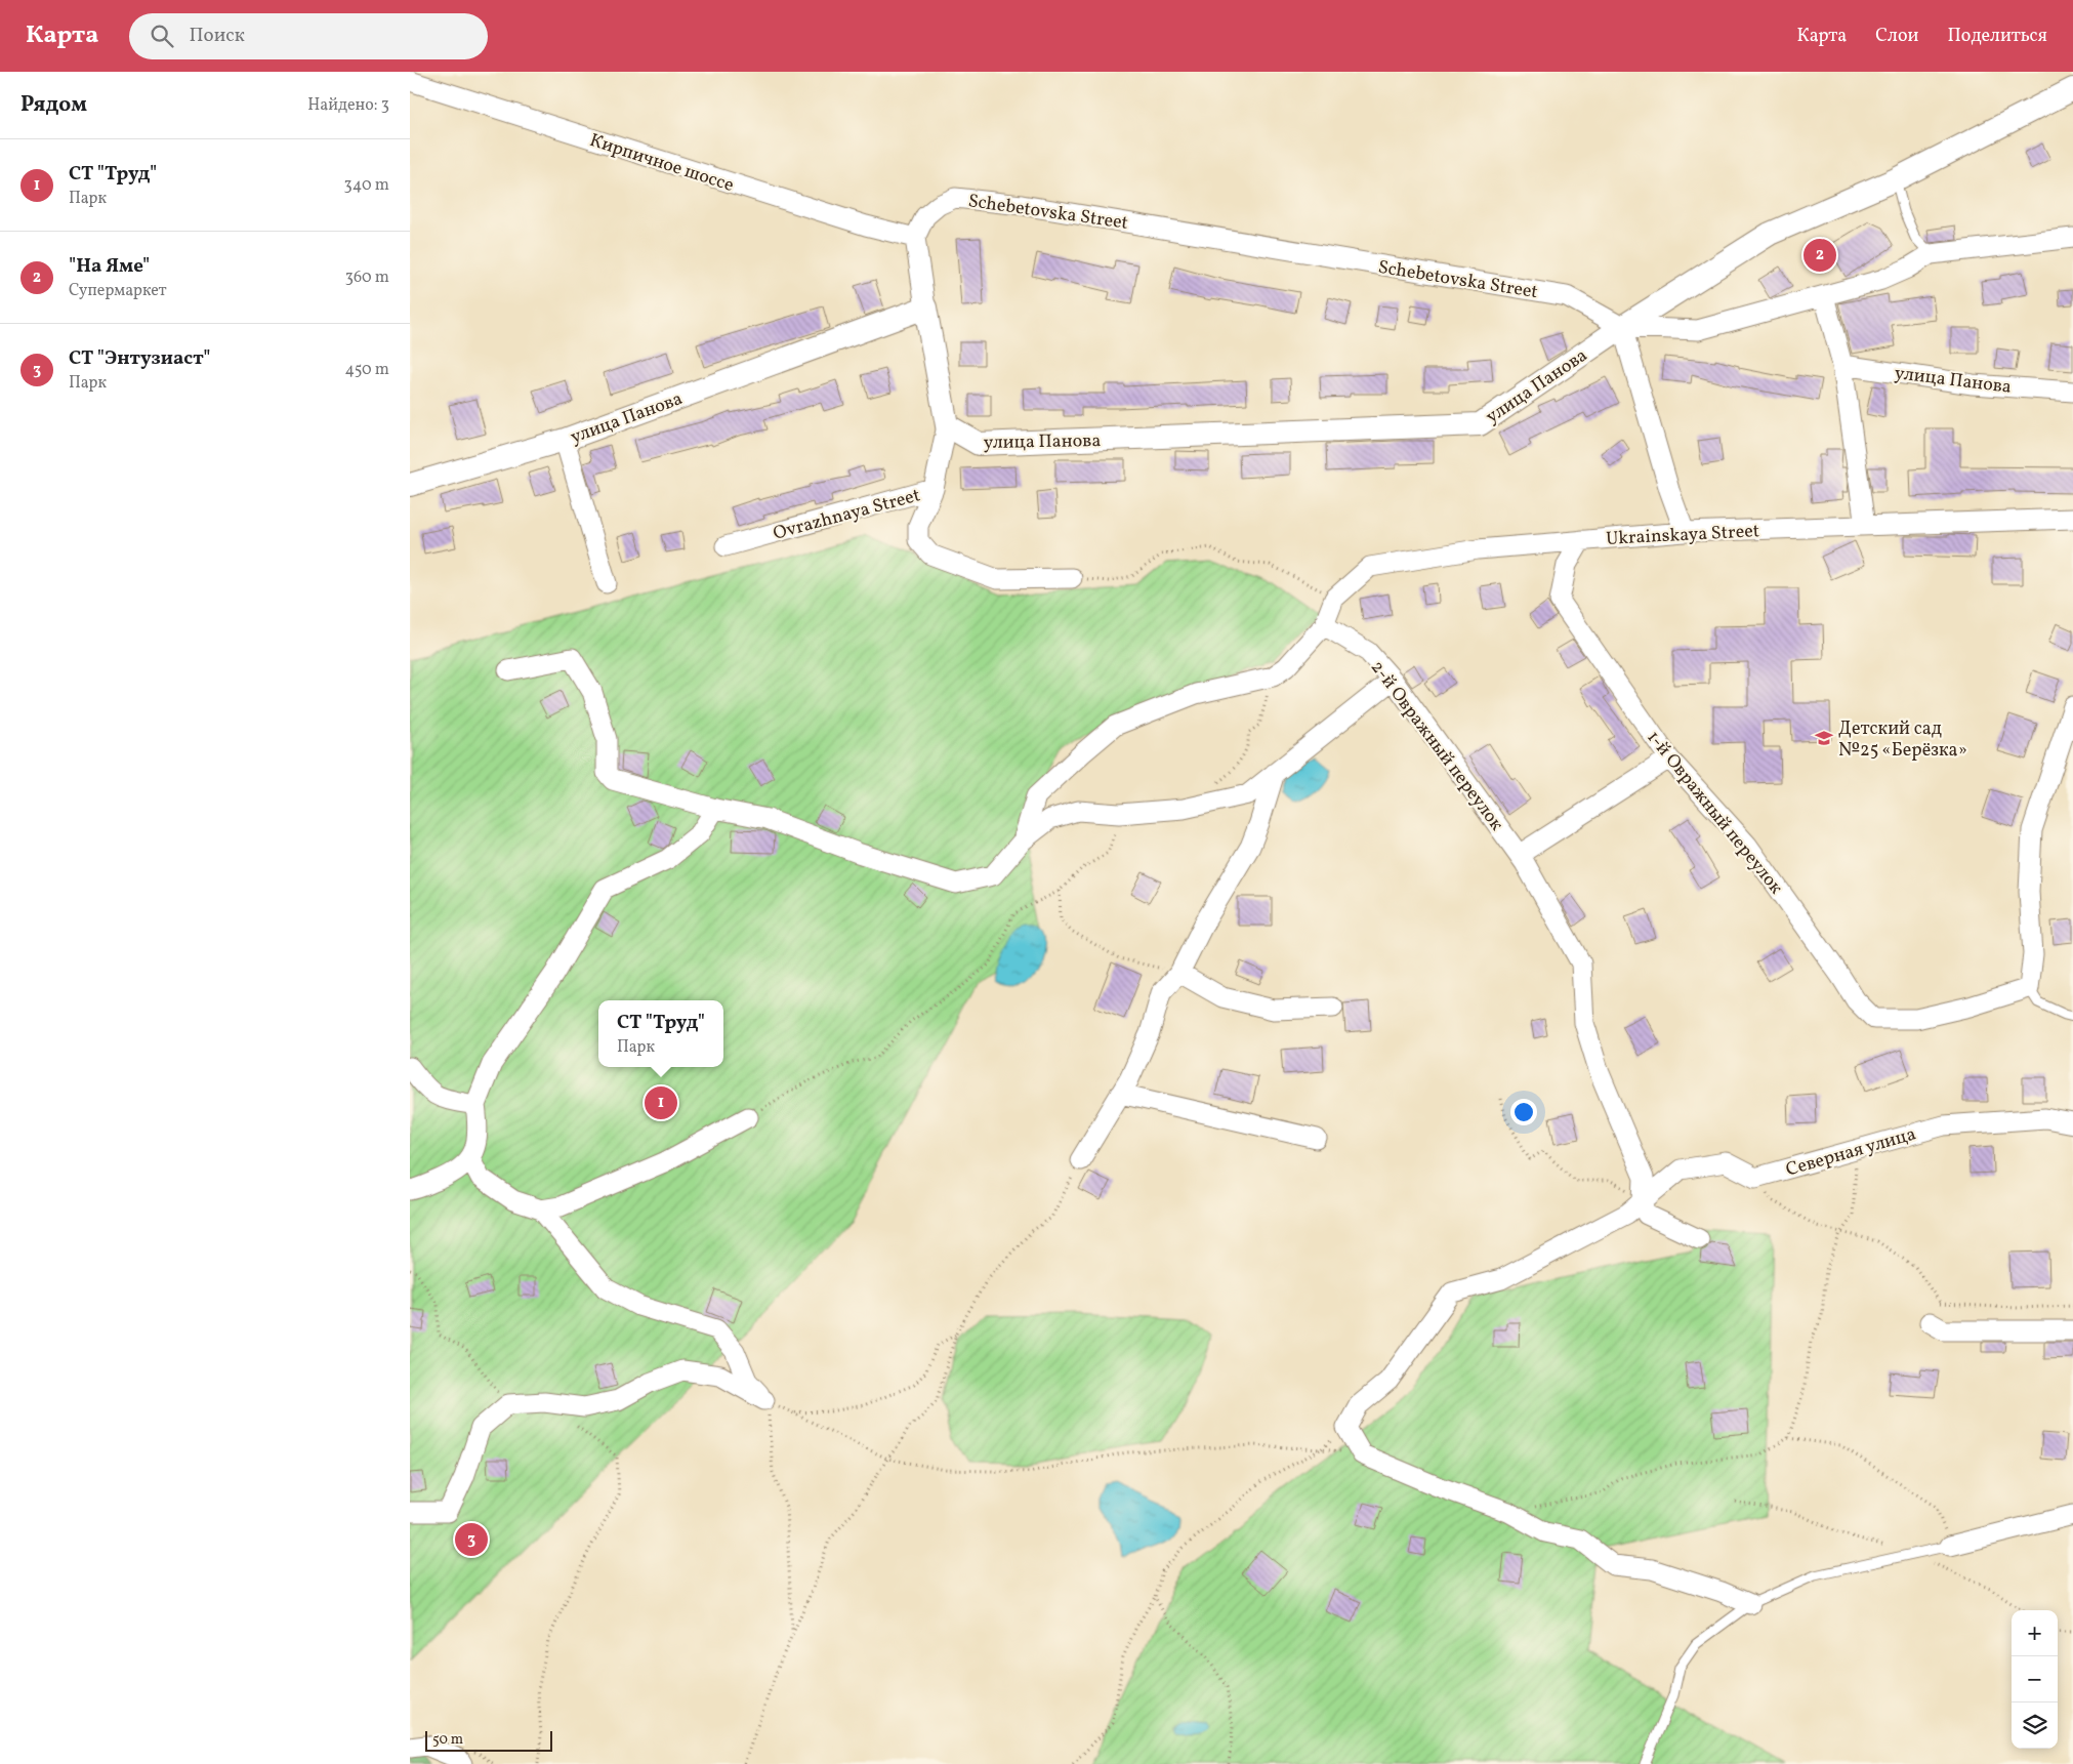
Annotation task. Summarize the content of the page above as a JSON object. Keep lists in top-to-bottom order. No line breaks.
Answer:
{"streets":{"street":["Кирпичное шоссе","Schebetovska Street","улица Панова","Ovrazhnaya Street","Ukrainskaya Street","2-й Овражный переулок","1-й Овражный переулок","Северная улица"]},"crossings":[["Кирпичное шоссе","Schebetovska Street"],["Schebetovska Street","улица Панова"],["улица Панова","Ovrazhnaya Street"],["Ukrainskaya Street","2-й Овражный переулок"],["Ukrainskaya Street","1-й Овражный переулок"]],"places":{"school or university":["Детский сад №25 «Берёзка»"]},"scale_bar":"50 m","page":{"header":"Карта","search":"Поиск","nav":["Карта","Слои","Поделиться"],"heading":["Рядом","Найдено: 3"],"list":[{"mark":"1","name":"СТ \"Труд\"","note":"Парк","value":"340 m"},{"mark":"2","name":"\"На Яме\"","note":"Супермаркет","value":"360 m"},{"mark":"3","name":"СТ \"Энтузиаст\"","note":"Парк","value":"450 m"}],"pins":["2","1","3"],"popup":["СТ \"Труд\"","Парк"],"map_buttons":["+","−"],"scale":"50 m"}}
